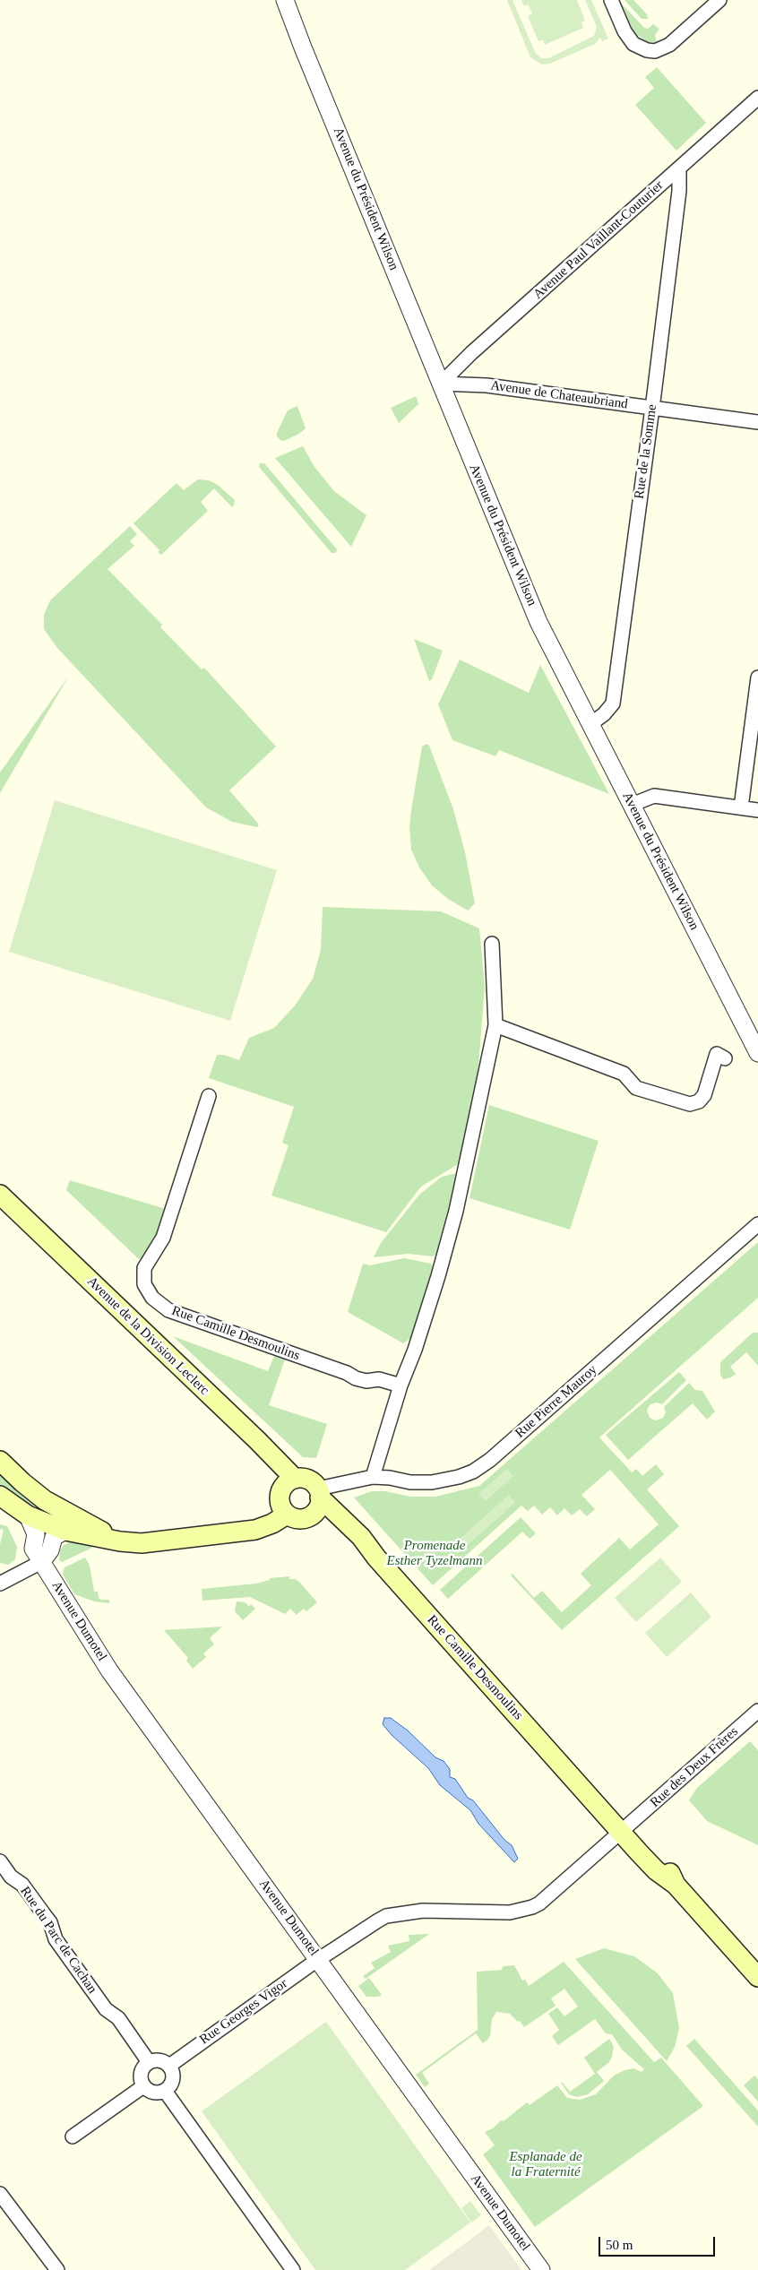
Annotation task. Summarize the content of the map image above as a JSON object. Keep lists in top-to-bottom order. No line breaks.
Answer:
{"streets":{"main road":["Rue Camille Desmoulins","Avenue de la Division Leclerc"],"street":["Avenue du Président Wilson","Avenue Paul Vaillant-Couturier","Avenue de Chateaubriand","Rue de la Somme","Rue Pierre Mauroy","Avenue Dumotel","Rue des Deux Frères","Rue du Parc de Cachan","Rue Georges Vigor"]},"crossings":[["Avenue du Président Wilson","Avenue Paul Vaillant-Couturier"],["Avenue du Président Wilson","Avenue de Chateaubriand"],["Avenue du Président Wilson","Rue de la Somme"],["Avenue Paul Vaillant-Couturier","Avenue de Chateaubriand"],["Avenue Paul Vaillant-Couturier","Rue de la Somme"],["Avenue de Chateaubriand","Rue de la Somme"],["Rue Camille Desmoulins","Avenue de la Division Leclerc"],["Rue Camille Desmoulins","Rue Pierre Mauroy"],["Rue Camille Desmoulins","Rue des Deux Frères"],["Avenue de la Division Leclerc","Rue Pierre Mauroy"],["Avenue Dumotel","Rue des Deux Frères"],["Avenue Dumotel","Rue Georges Vigor"],["Rue des Deux Frères","Rue Georges Vigor"],["Rue du Parc de Cachan","Rue Georges Vigor"]],"parks":["Promenade Esther Tyzelmann","Esplanade de la Fraternité"],"scale_bar":"50 m"}
